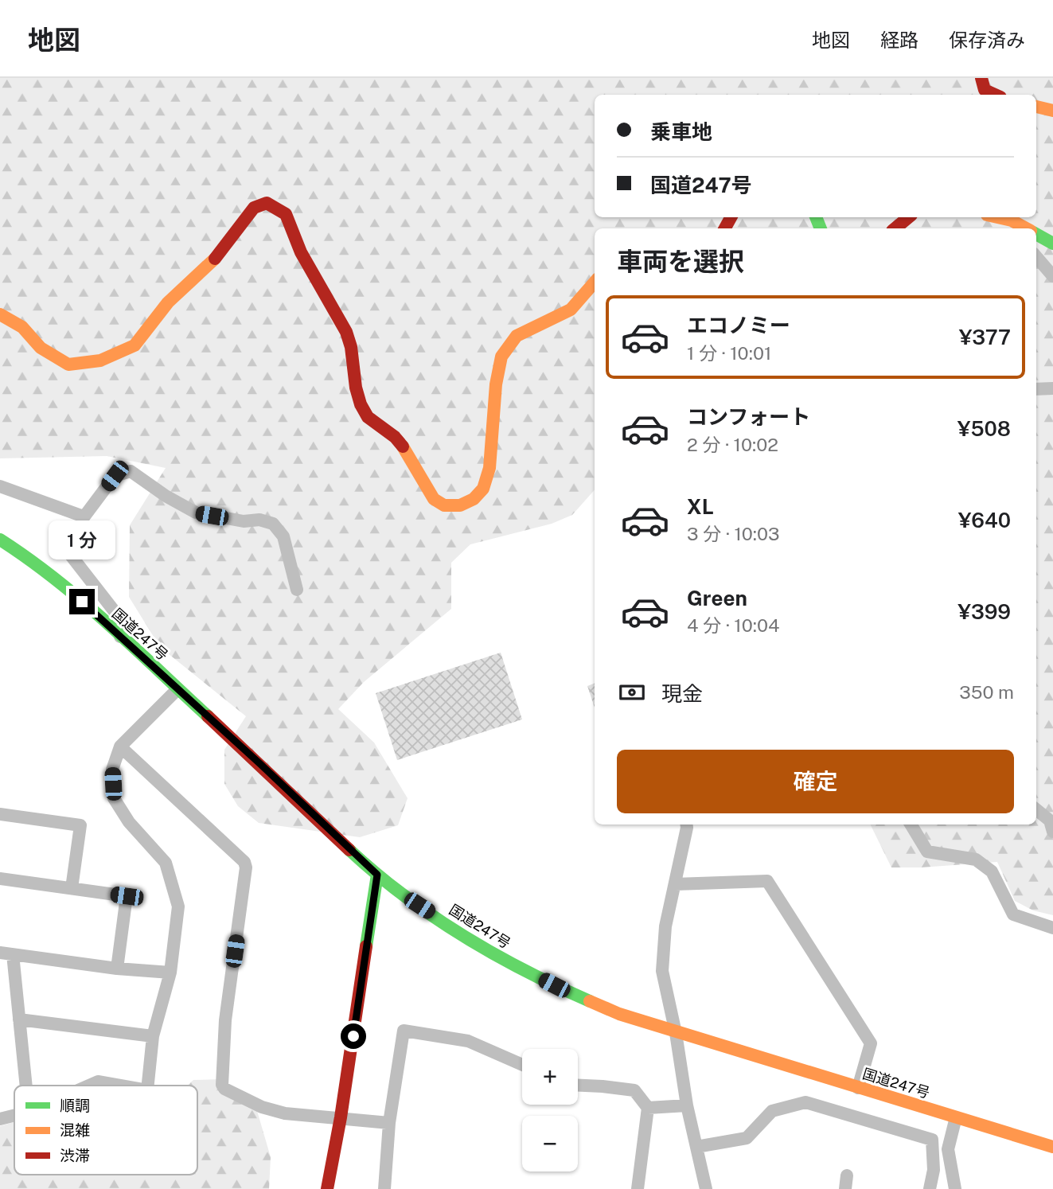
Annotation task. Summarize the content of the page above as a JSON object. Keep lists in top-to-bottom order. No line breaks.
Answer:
{"streets":{"main road":["国道247号"]},"legend":["順調","混雑","渋滞"],"page":{"header":"地図","nav":["地図","経路","保存済み"],"banner":["乗車地","国道247号"],"heading":"車両を選択","list":[{"name":"エコノミー","note":"1 分 · 10:01","value":"¥377"},{"name":"コンフォート","note":"2 分 · 10:02","value":"¥508"},{"name":"XL","note":"3 分 · 10:03","value":"¥640"},{"name":"Green","note":"4 分 · 10:04","value":"¥399"}],"bubble":"1 分","pay":["現金","350 m"],"buttons":"確定","map_buttons":["+","−"]}}
